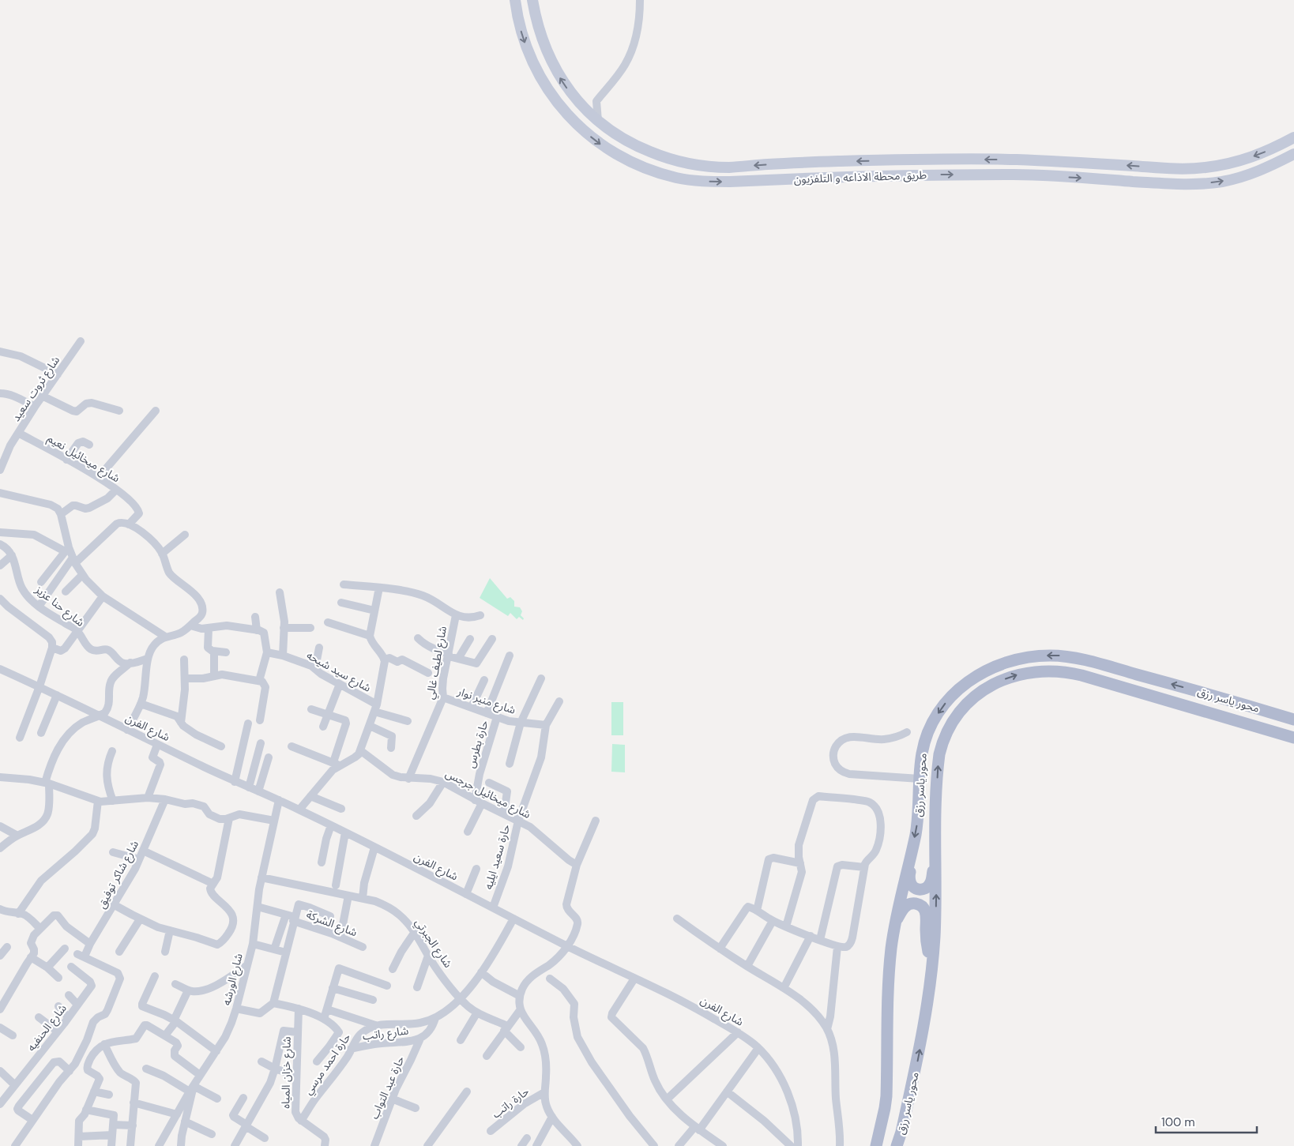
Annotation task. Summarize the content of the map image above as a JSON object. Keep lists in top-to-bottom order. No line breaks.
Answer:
{"streets":{"main road":["محور ياسر رزق"],"street":["طريق محطة الاذاعه و التلفزيون","شارع ثروت سعيد","شارع ميخائيل نعيم","شارع حنا عزيز","شارع لطيف غالي","شارع سيد شيحه","شارع منير نوار","شارع الفرن","حارة بطرس","شارع ميخائيل جرجس","حارة سعيد ايليه","شارع شاكر توفيق","شارع الشركة","شارع الجبرتي","شارع الورشه","شارع الحنفيه","شارع راتب","حارة احمد مرسي","شارع خزان المياه","حارة عبد التواب","حارة راتب"]},"crossings":[["شارع ثروت سعيد","شارع ميخائيل نعيم"],["شارع لطيف غالي","شارع منير نوار"],["شارع لطيف غالي","شارع ميخائيل جرجس"],["شارع منير نوار","حارة بطرس"],["شارع منير نوار","حارة سعيد ايليه"],["شارع الفرن","حارة سعيد ايليه"],["شارع الفرن","شارع الورشه"],["حارة بطرس","شارع ميخائيل جرجس"],["شارع ميخائيل جرجس","حارة سعيد ايليه"],["شارع الشركة","شارع الورشه"],["شارع الجبرتي","شارع الورشه"],["شارع راتب","حارة احمد مرسي"],["شارع راتب","حارة عبد التواب"],["حارة احمد مرسي","شارع خزان المياه"]],"scale_bar":"100 m"}
